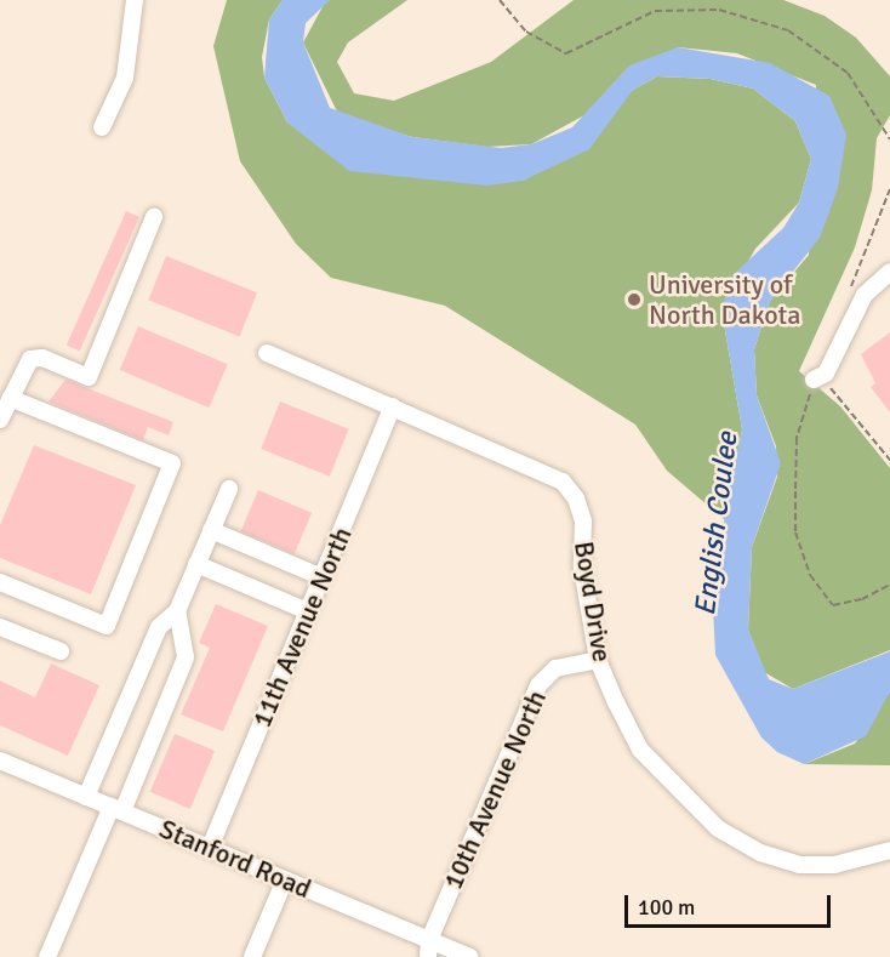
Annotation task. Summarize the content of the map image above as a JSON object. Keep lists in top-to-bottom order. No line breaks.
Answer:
{"streets":{"street":["Boyd Drive","11th Avenue North","10th Avenue North","Stanford Road"]},"crossings":[["Boyd Drive","11th Avenue North"],["Boyd Drive","10th Avenue North"],["11th Avenue North","Stanford Road"],["10th Avenue North","Stanford Road"]],"water":["English Coulee"],"places":["University of North Dakota"],"scale_bar":"100 m"}
